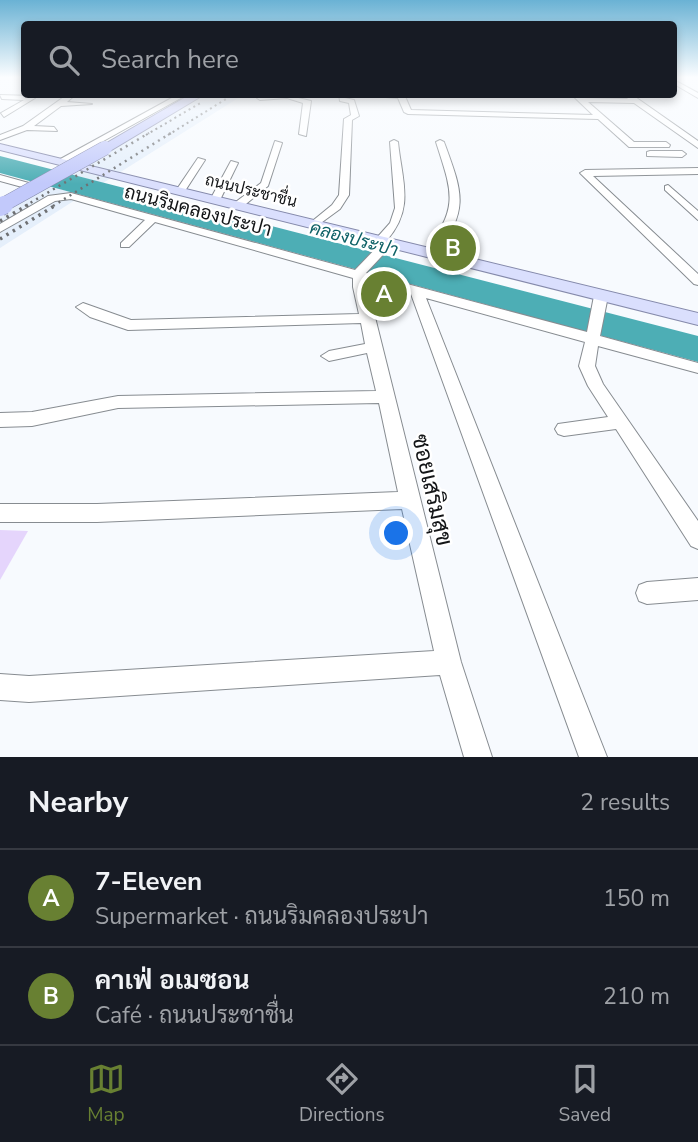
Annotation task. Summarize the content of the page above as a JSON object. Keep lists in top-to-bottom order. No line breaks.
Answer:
{"streets":{"main road":["ถนนประชาชื่น"],"street":["ถนนริมคลองประปา","ซอยเสริมสุข"]},"crossings":[["ถนนริมคลองประปา","ซอยเสริมสุข"]],"water":["คลองประปา"],"page":{"search":"Search here","pins":["B","A"],"heading":["Nearby","2 results"],"list":[{"mark":"A","name":"7-Eleven","note":"Supermarket · ถนนริมคลองประปา","value":"150 m"},{"mark":"B","name":"คาเฟ่ อเมซอน","note":"Café · ถนนประชาชื่น","value":"210 m"}],"nav":["Map","Directions","Saved"]}}
